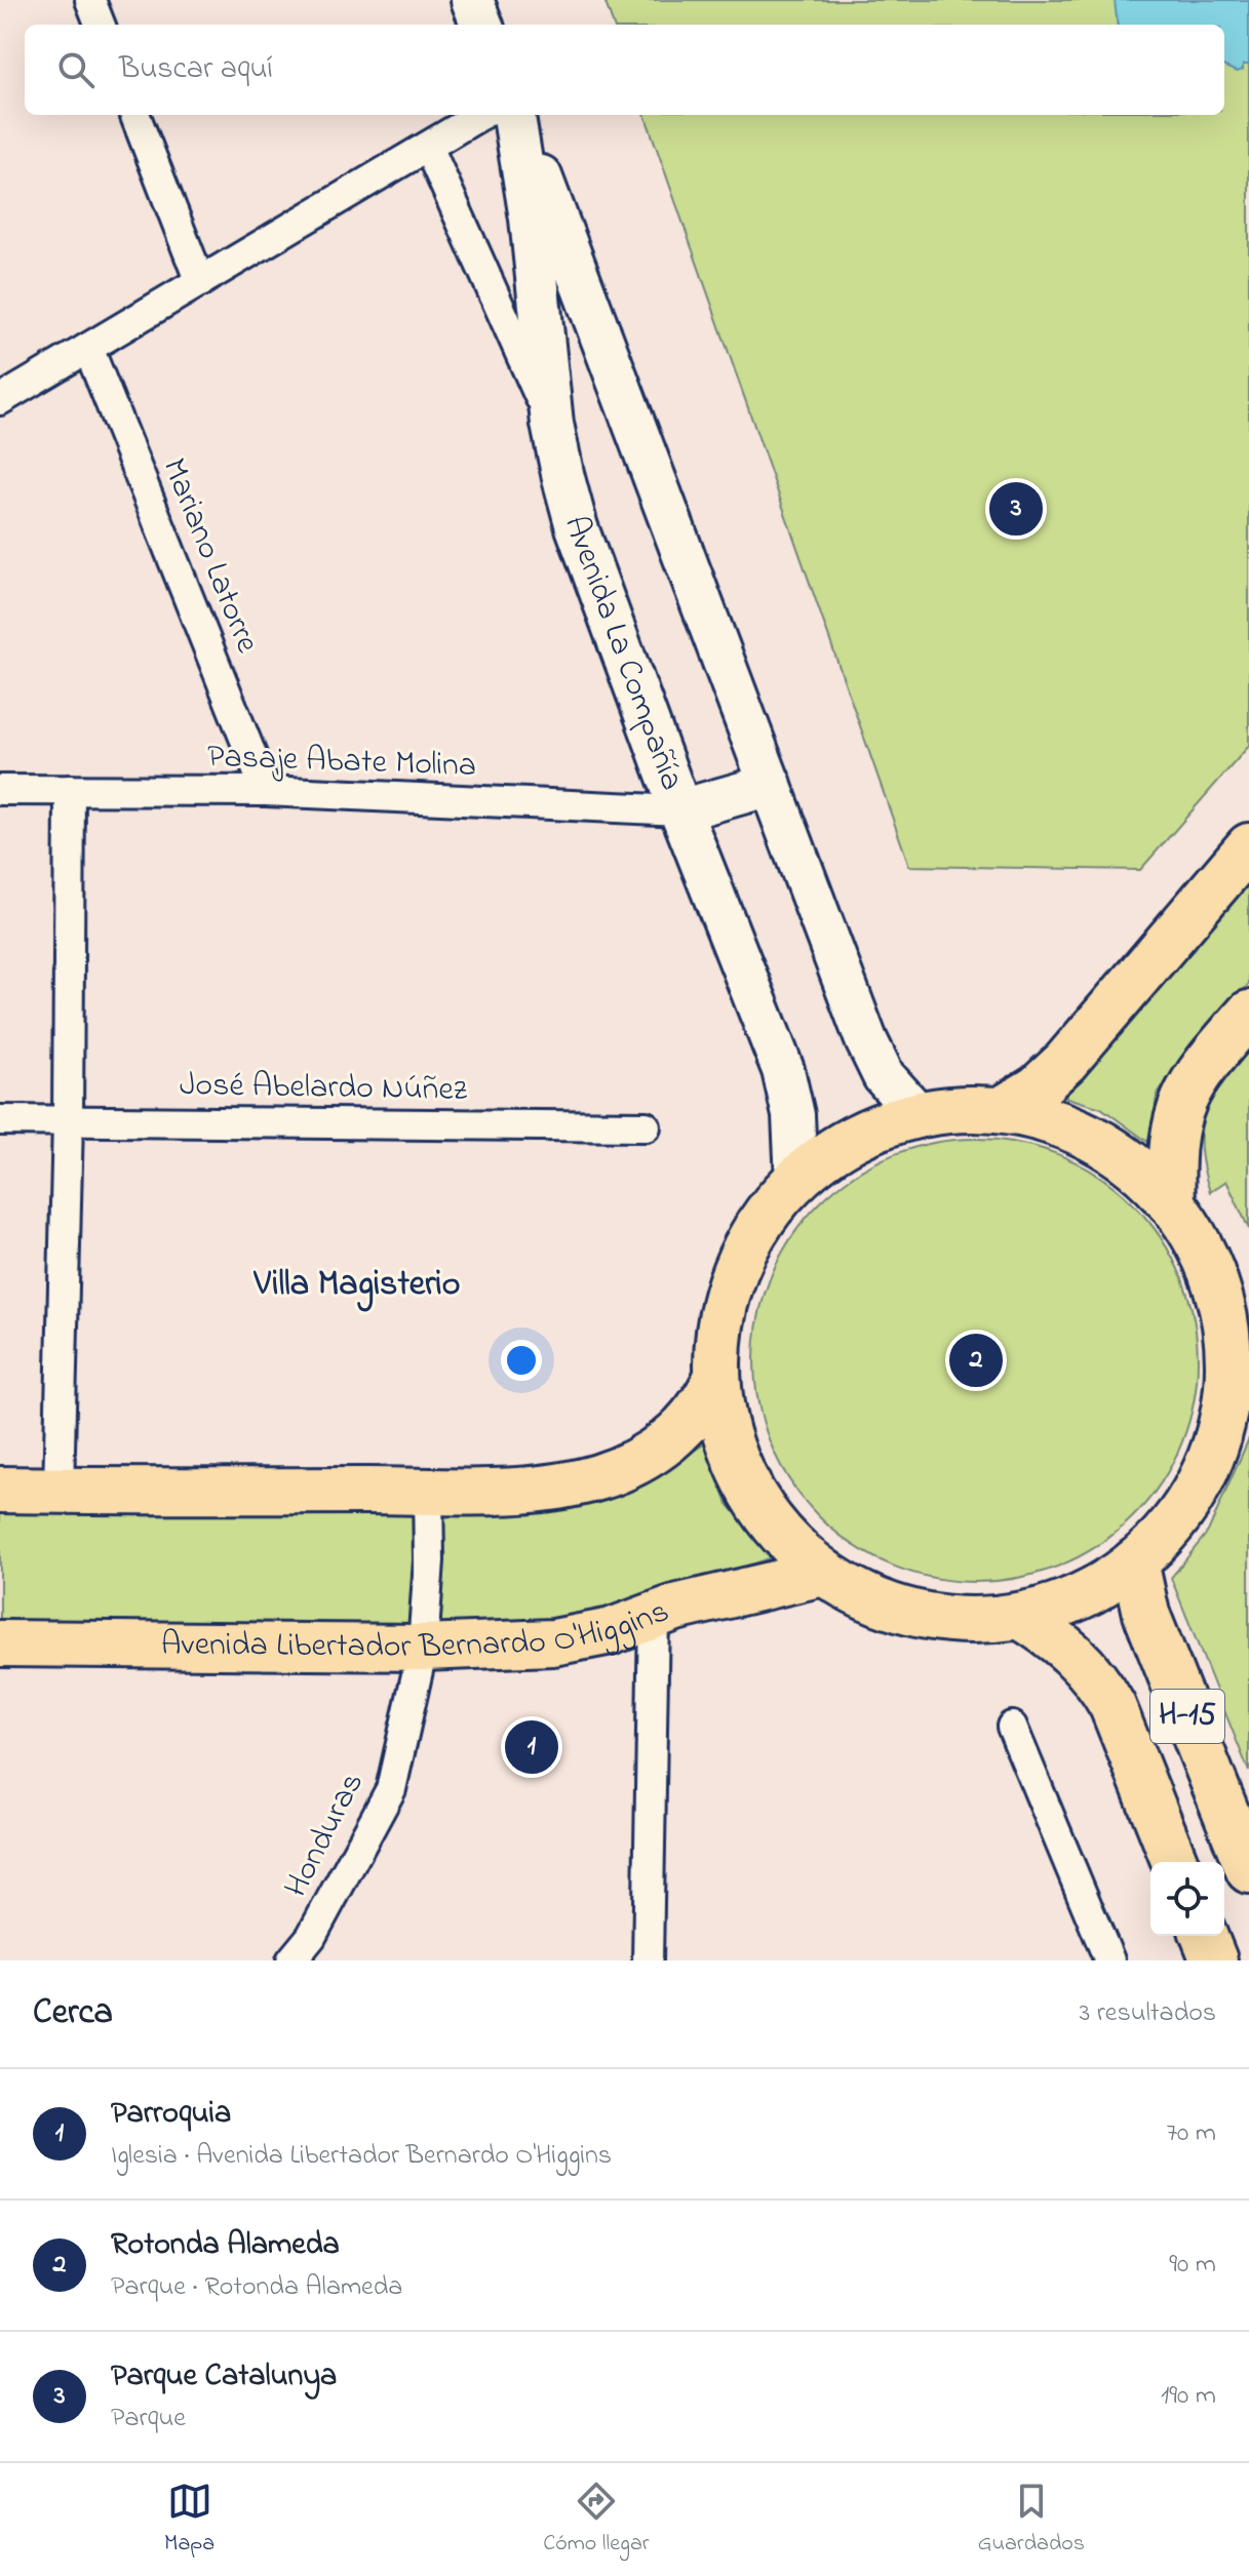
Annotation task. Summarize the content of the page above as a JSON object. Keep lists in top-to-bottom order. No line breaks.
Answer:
{"streets":{"main road":["Avenida La Compañía","Avenida Libertador Bernardo O'Higgins","H-15"],"street":["Mariano Latorre","Pasaje Abate Molina","José Abelardo Núñez","Honduras"]},"crossings":[["Mariano Latorre","Pasaje Abate Molina"],["Avenida La Compañía","Pasaje Abate Molina"],["Avenida Libertador Bernardo O'Higgins","Honduras"]],"districts":["Villa Magisterio"],"page":{"search":"Buscar aquí","pins":["3","2","1"],"heading":["Cerca","3 resultados"],"list":[{"mark":"1","name":"Parroquia","note":"Iglesia · Avenida Libertador Bernardo O'Higgins","value":"70 m"},{"mark":"2","name":"Rotonda Alameda","note":"Parque · Rotonda Alameda","value":"90 m"},{"mark":"3","name":"Parque Catalunya","note":"Parque","value":"190 m"}],"nav":["Mapa","Cómo llegar","Guardados"]}}
